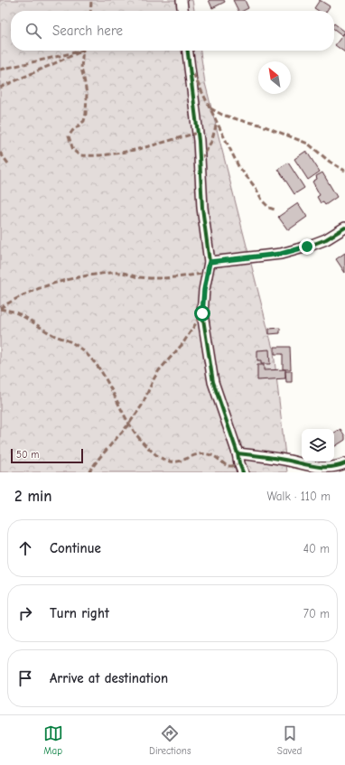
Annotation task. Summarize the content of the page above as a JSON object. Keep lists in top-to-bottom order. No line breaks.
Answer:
{"scale_bar":"50 m","north":"top left","page":{"search":"Search here","scale":"50 m","heading":["2 min","Walk · 110 m"],"list":[["Continue","40 m"],["Turn right","70 m"],"Arrive at destination"],"nav":["Map","Directions","Saved"]}}
